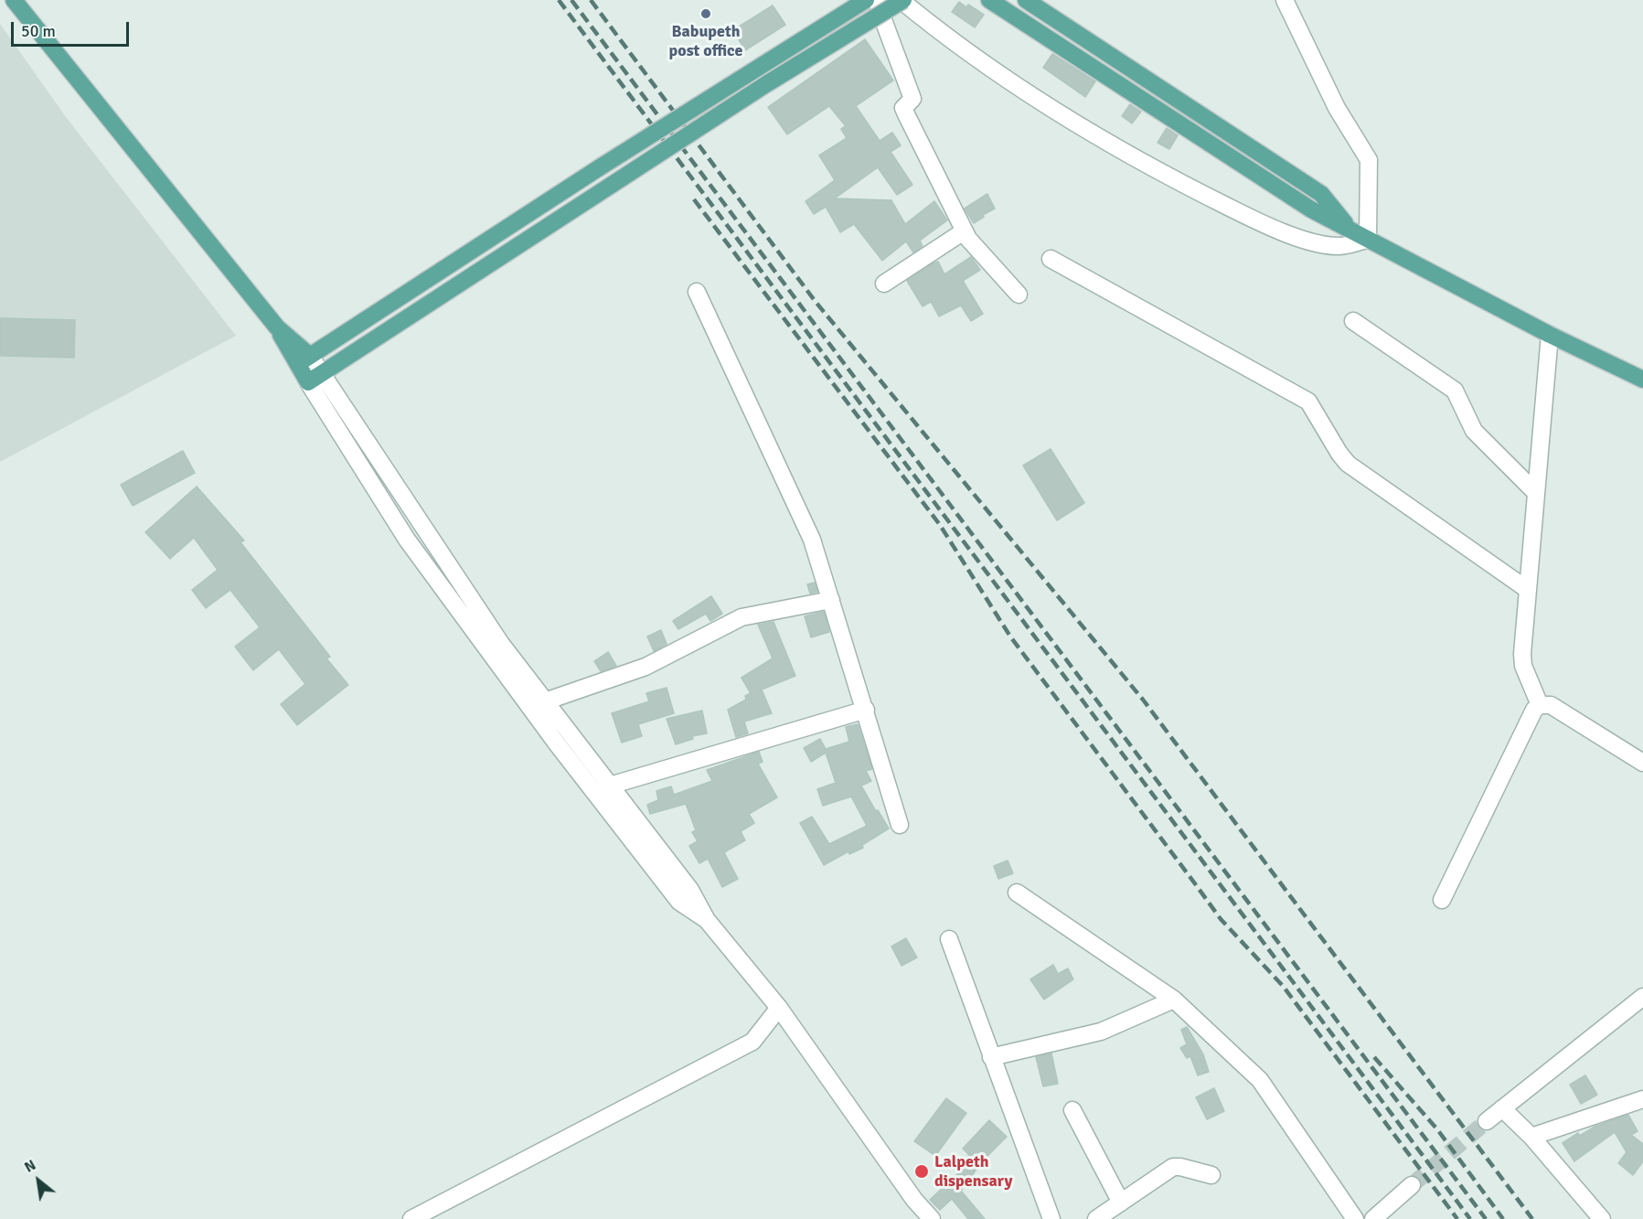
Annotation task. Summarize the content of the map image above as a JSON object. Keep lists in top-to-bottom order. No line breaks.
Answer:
{"places":["Babupeth post office","Lalpeth dispensary"],"scale_bar":"50 m","north":"top left"}
